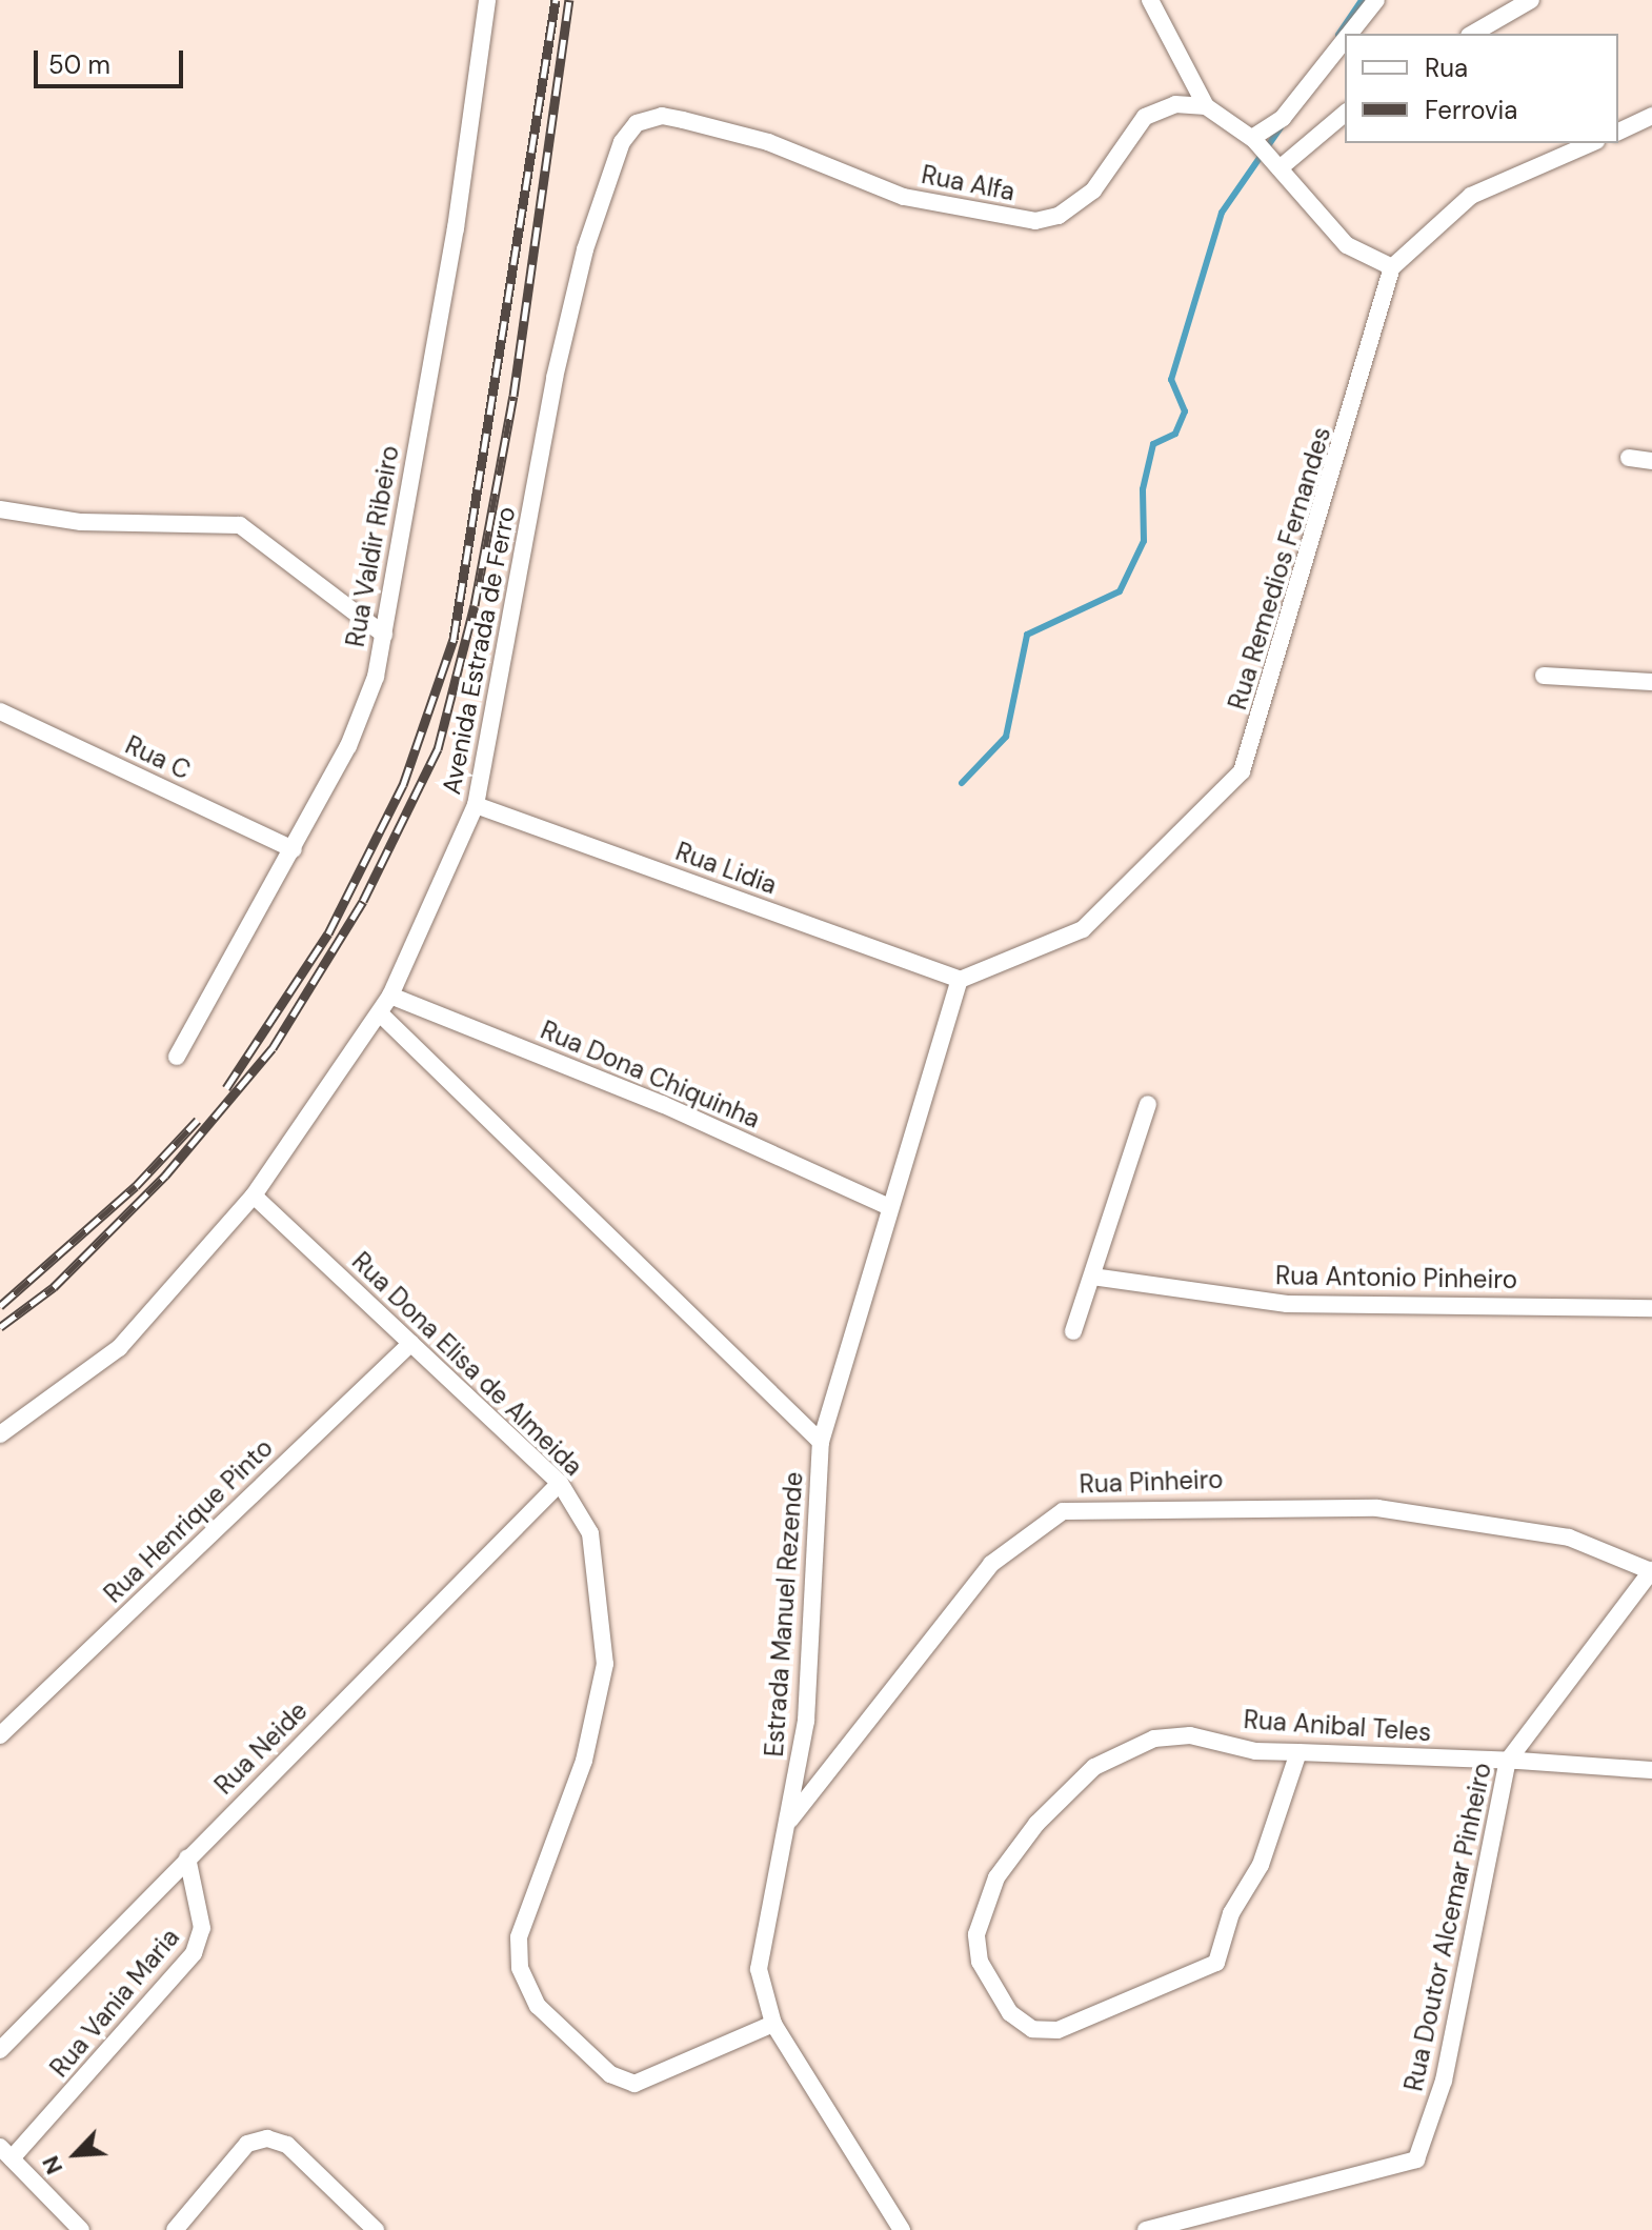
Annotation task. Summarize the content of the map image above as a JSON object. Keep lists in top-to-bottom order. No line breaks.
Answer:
{"streets":{"street":["Rua Alfa","Rua Valdir Ribeiro","Rua Remedios Fernandes","Avenida Estrada de Ferro","Rua C","Rua Lidia","Rua Dona Chiquinha","Rua Antonio Pinheiro","Rua Dona Elisa de Almeida","Rua Pinheiro","Rua Henrique Pinto","Estrada Manuel Rezende","Rua Anibal Teles","Rua Neide","Rua Doutor Alcemar Pinheiro","Rua Vania Maria"]},"crossings":[["Rua Alfa","Avenida Estrada de Ferro"],["Rua Valdir Ribeiro","Rua C"],["Rua Remedios Fernandes","Rua Lidia"],["Rua Remedios Fernandes","Estrada Manuel Rezende"],["Avenida Estrada de Ferro","Rua Lidia"],["Avenida Estrada de Ferro","Rua Dona Chiquinha"],["Avenida Estrada de Ferro","Rua Dona Elisa de Almeida"],["Rua Lidia","Estrada Manuel Rezende"],["Rua Dona Chiquinha","Estrada Manuel Rezende"],["Rua Dona Elisa de Almeida","Rua Henrique Pinto"],["Rua Dona Elisa de Almeida","Estrada Manuel Rezende"],["Rua Dona Elisa de Almeida","Rua Neide"],["Rua Pinheiro","Estrada Manuel Rezende"],["Rua Pinheiro","Rua Doutor Alcemar Pinheiro"],["Rua Anibal Teles","Rua Doutor Alcemar Pinheiro"],["Rua Neide","Rua Vania Maria"]],"legend":["Rua","Ferrovia"],"scale_bar":"50 m","north":"bottom left"}
